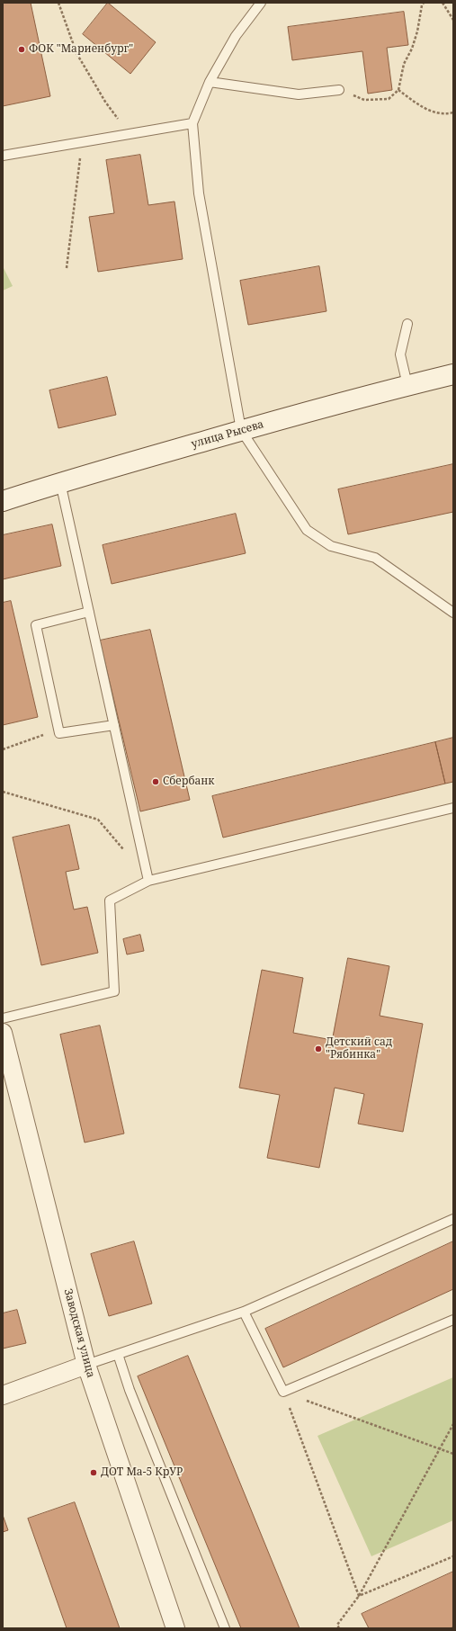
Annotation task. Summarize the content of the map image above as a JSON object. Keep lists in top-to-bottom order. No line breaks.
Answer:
{"streets":{"main road":["улица Рысева"],"street":["Заводская улица"]},"places":["ФОК \"Мариенбург\"","Сбербанк","Детский сад \"Рябинка\"","ДОТ Ма-5 КрУР"]}
